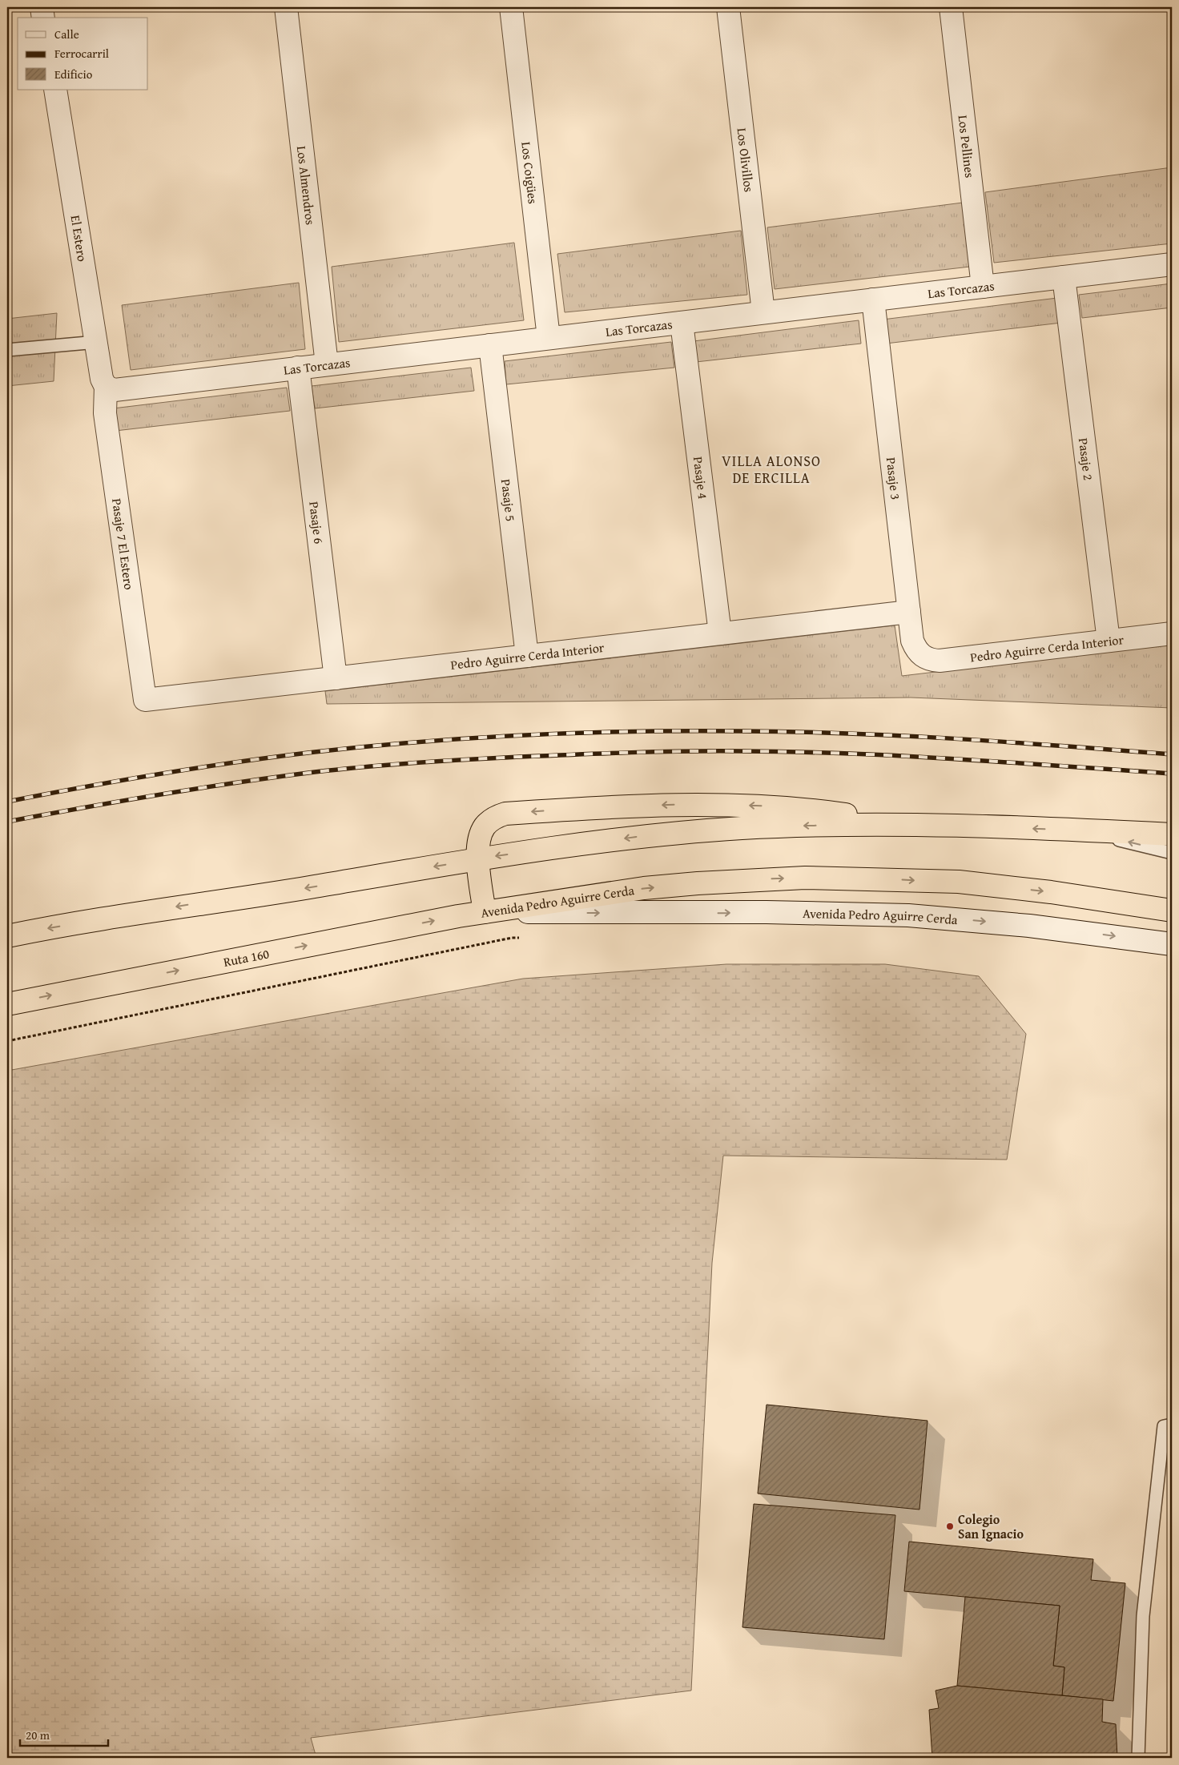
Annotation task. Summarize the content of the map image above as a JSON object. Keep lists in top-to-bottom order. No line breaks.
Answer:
{"streets":{"highway":["Avenida Pedro Aguirre Cerda","Ruta 160"],"street":["Los Pellines","Los Olivillos","Los Coigües","Los Almendros","El Estero","Las Torcazas","Pasaje 2","Pasaje 4","Pasaje 3","Pasaje 5","Pasaje 6","Pasaje 7 El Estero","Pedro Aguirre Cerda Interior"]},"crossings":[["Los Pellines","Las Torcazas"],["Los Olivillos","Las Torcazas"],["Los Coigües","Las Torcazas"],["Los Almendros","Las Torcazas"],["El Estero","Las Torcazas"],["El Estero","Pasaje 7 El Estero"],["Las Torcazas","Pasaje 2"],["Las Torcazas","Pasaje 4"],["Las Torcazas","Pasaje 3"],["Las Torcazas","Pasaje 5"],["Las Torcazas","Pasaje 6"],["Las Torcazas","Pasaje 7 El Estero"],["Pasaje 2","Pedro Aguirre Cerda Interior"],["Pasaje 4","Pedro Aguirre Cerda Interior"],["Pasaje 3","Pedro Aguirre Cerda Interior"],["Pasaje 5","Pedro Aguirre Cerda Interior"],["Pasaje 6","Pedro Aguirre Cerda Interior"],["Pasaje 7 El Estero","Pedro Aguirre Cerda Interior"],["Avenida Pedro Aguirre Cerda","Ruta 160"]],"districts":["VILLA ALONSO DE ERCILLA"],"places":["Colegio San Ignacio"],"legend":["Calle","Ferrocarril","Edificio"],"scale_bar":"20 m"}
